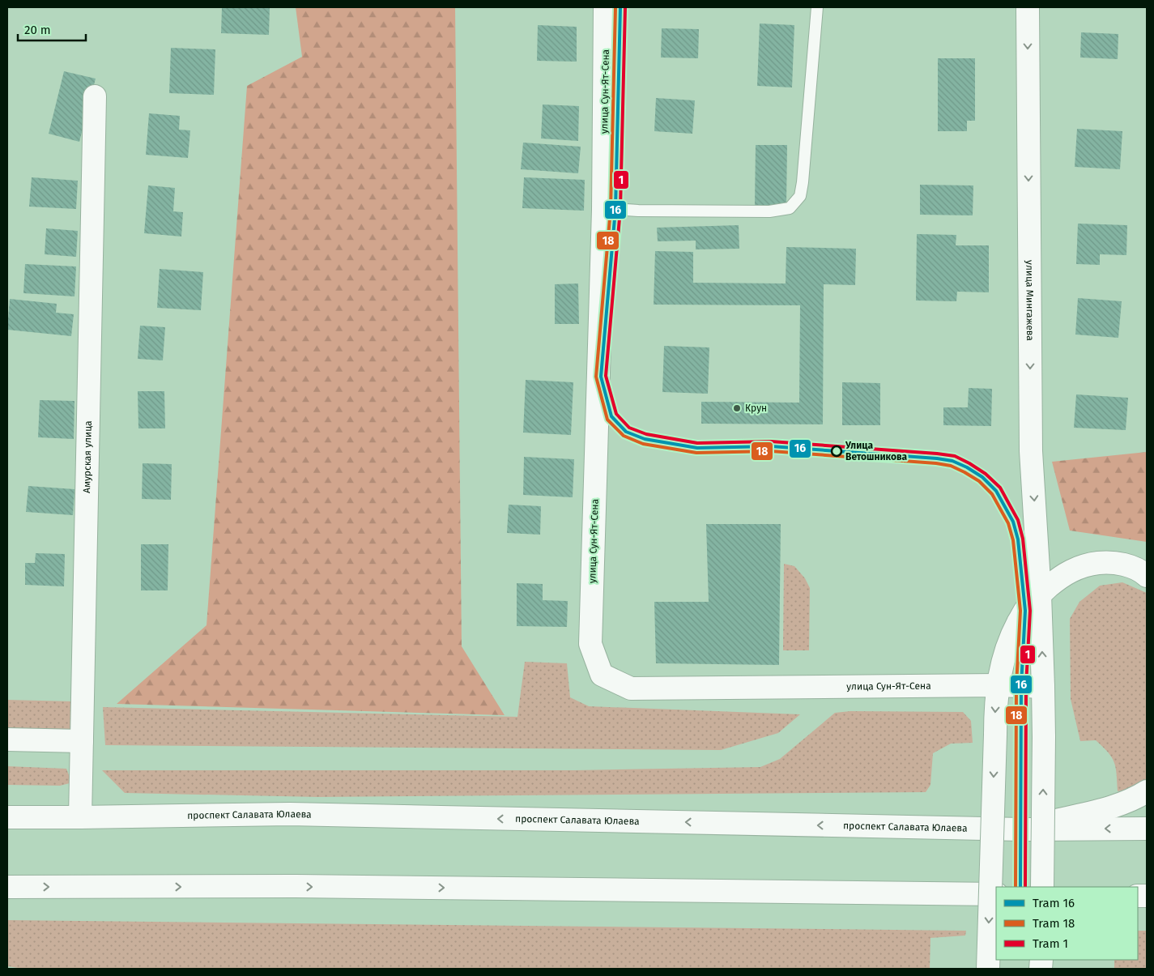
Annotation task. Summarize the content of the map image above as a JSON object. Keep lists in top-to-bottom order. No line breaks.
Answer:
{"streets":{"main road":["улица Сун-Ят-Сена","улица Мингажева","Амурская улица","проспект Салавата Юлаева"]},"crossings":[["улица Сун-Ят-Сена","улица Мингажева"],["Амурская улица","проспект Салавата Юлаева"]],"places":["Крун","Улица Ветошникова"],"lines":["tram line 16","tram line 18","tram line 1"],"legend":["Tram 16","Tram 18","Tram 1"],"scale_bar":"20 m"}
